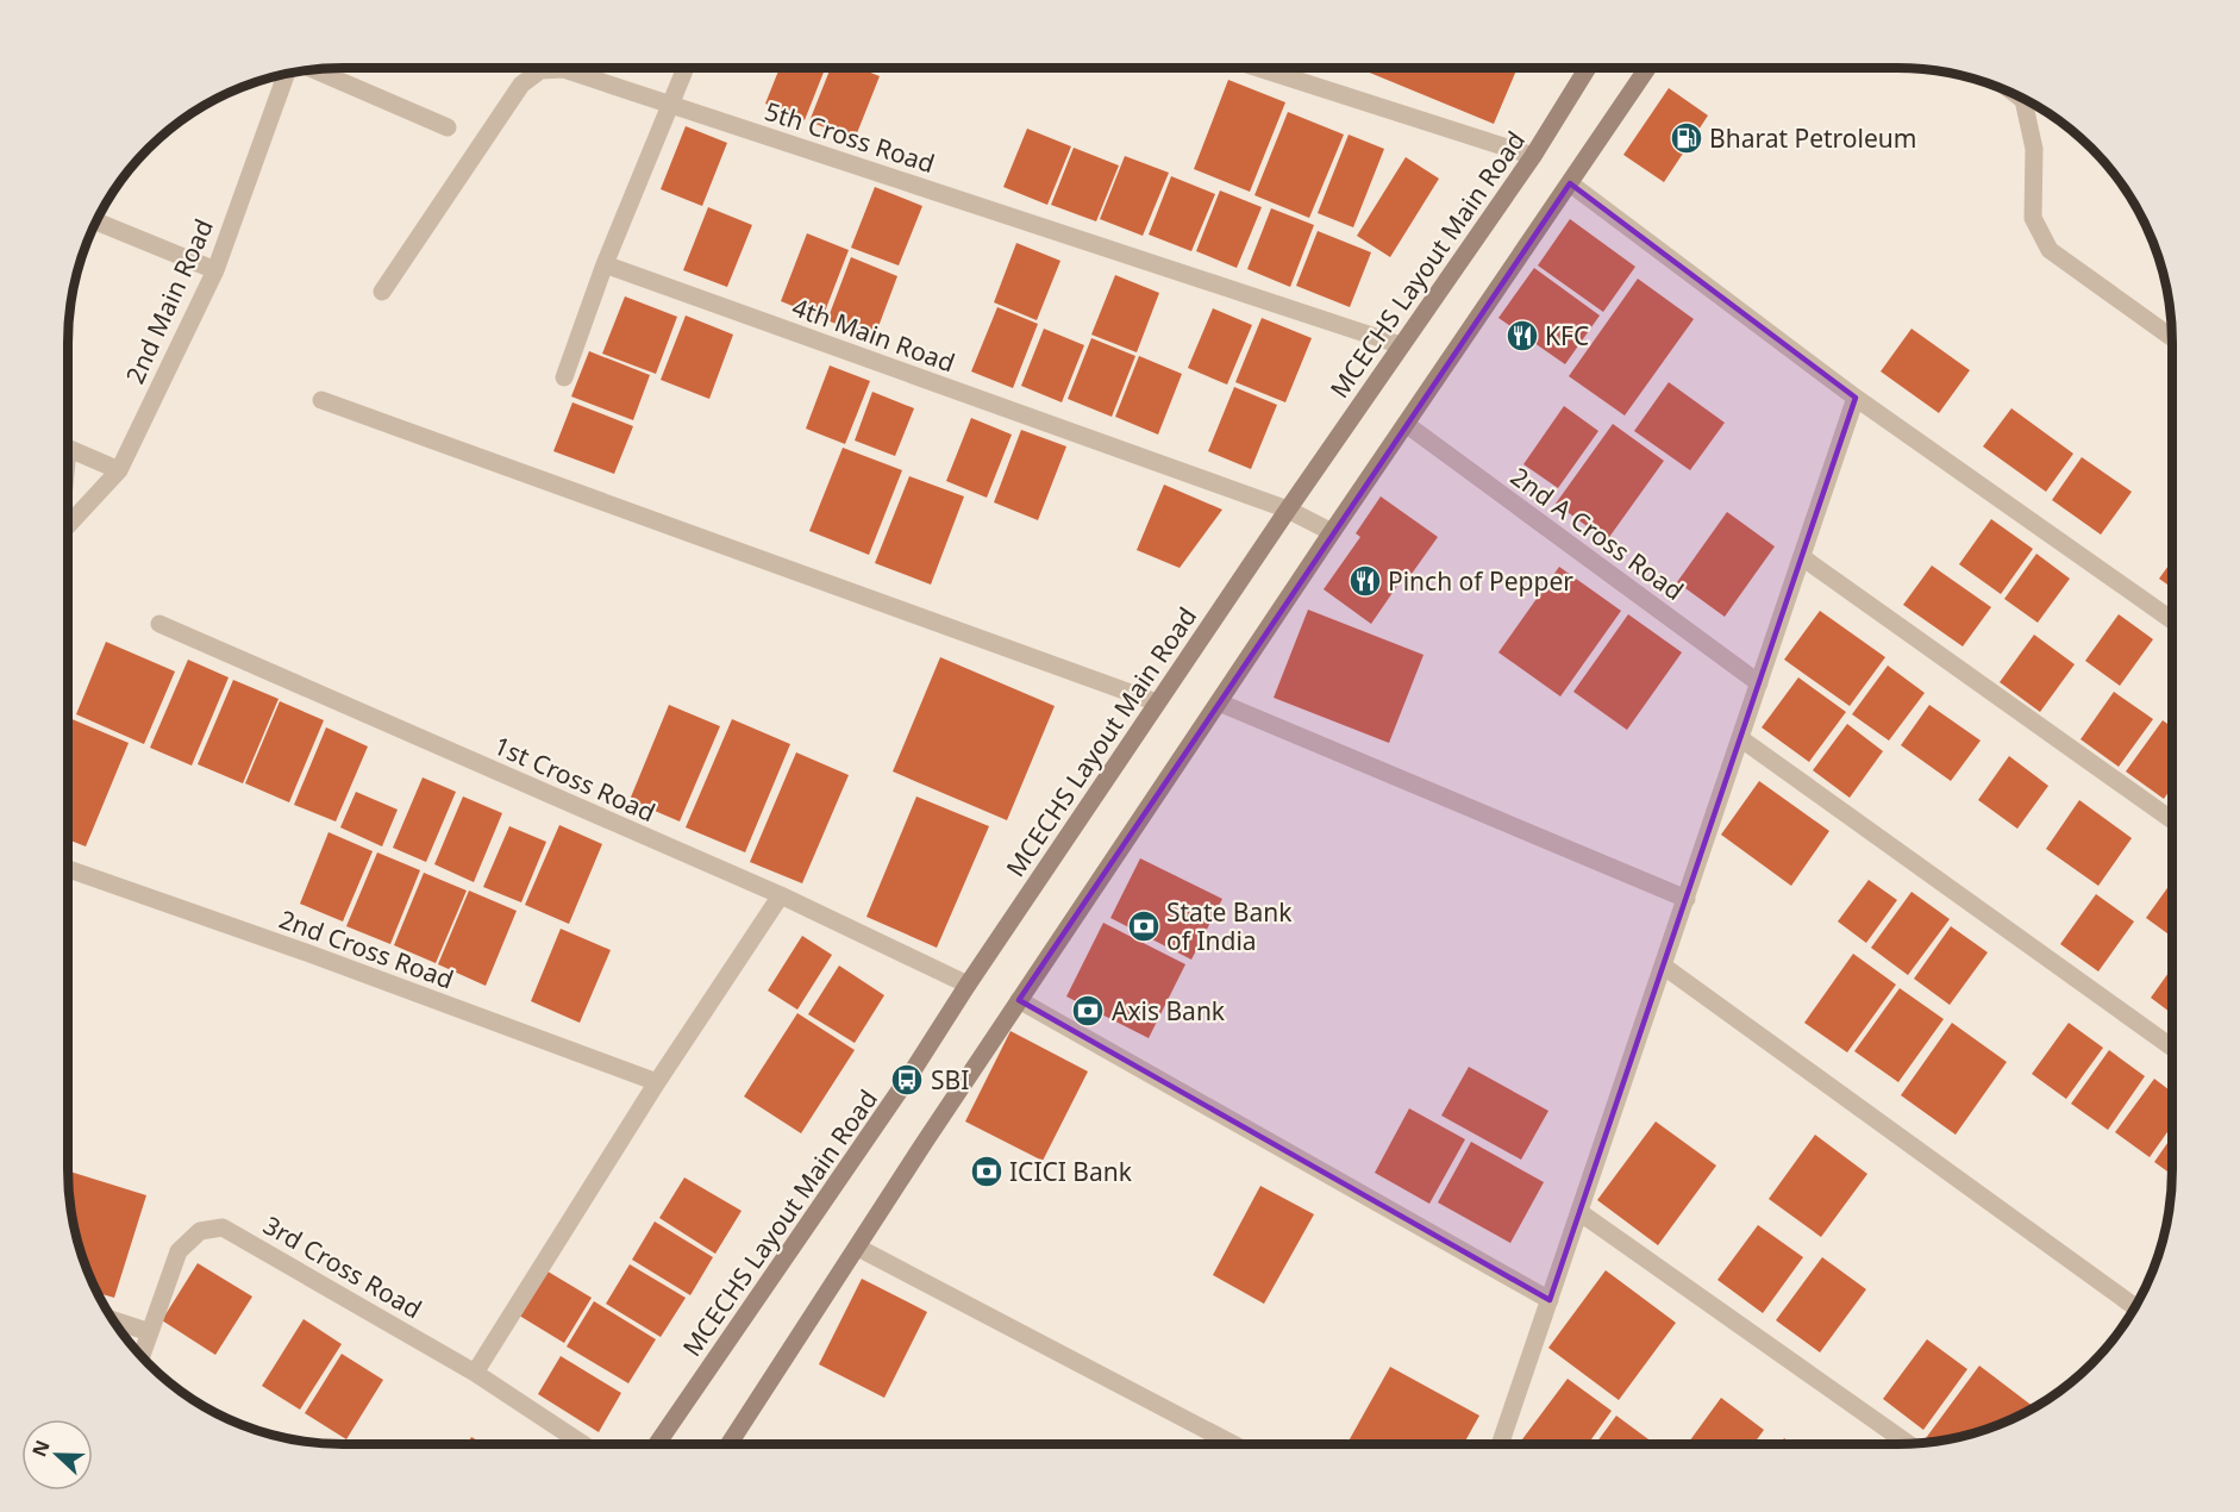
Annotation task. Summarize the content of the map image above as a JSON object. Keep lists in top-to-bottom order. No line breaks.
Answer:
{"streets":{"main road":["MCECHS Layout Main Road"],"street":["5th Cross Road","2nd Main Road","4th Main Road","2nd A Cross Road","1st Cross Road","2nd Cross Road","3rd Cross Road"]},"crossings":[["5th Cross Road","MCECHS Layout Main Road"],["MCECHS Layout Main Road","4th Main Road"],["MCECHS Layout Main Road","1st Cross Road"]],"places":{"fuel station":["Bharat Petroleum"],"restaurant":["KFC","Pinch of Pepper"],"bank":["State Bank of India","Axis Bank","ICICI Bank"],"bus stop":["SBI"]},"north":"left"}
